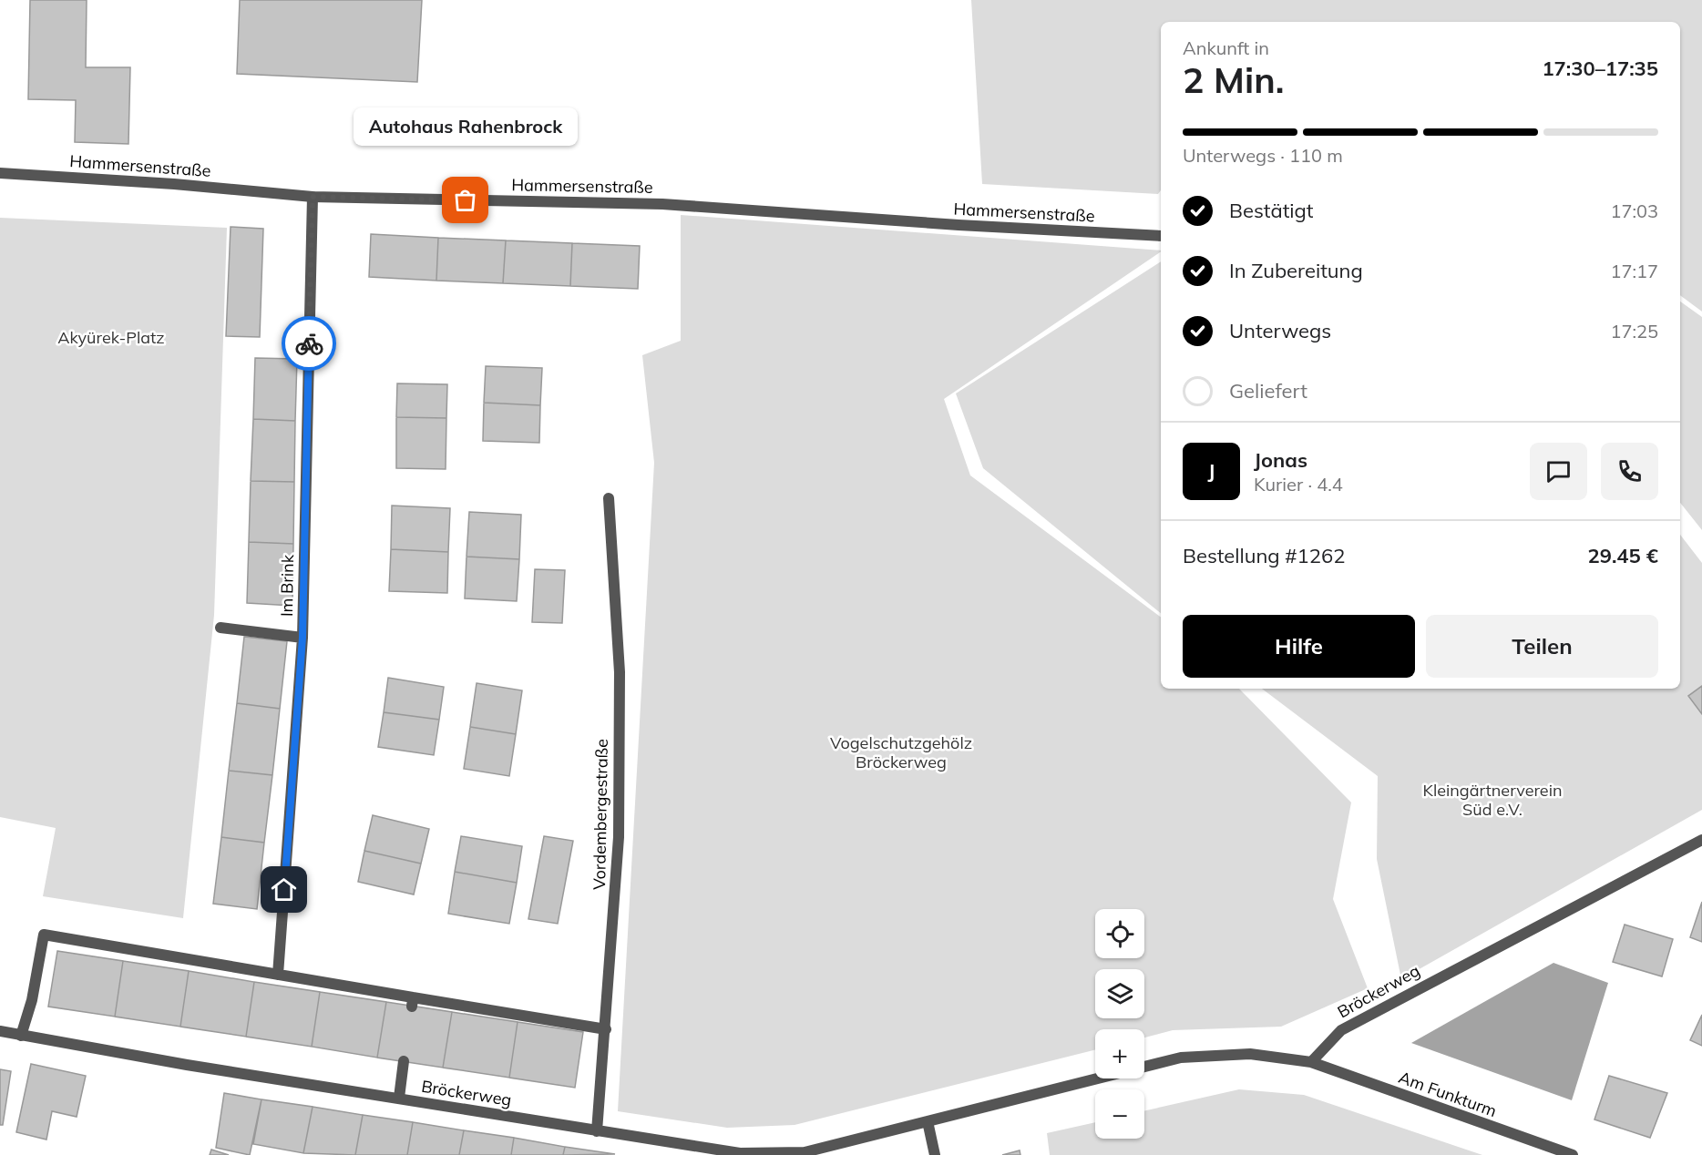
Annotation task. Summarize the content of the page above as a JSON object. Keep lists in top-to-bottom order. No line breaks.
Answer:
{"streets":{"street":["Hammersenstraße","Im Brink","Vordembergestraße","Bröckerweg","Am Funkturm"]},"crossings":[["Hammersenstraße","Im Brink"],["Vordembergestraße","Bröckerweg"],["Bröckerweg","Am Funkturm"]],"parks":["Akyürek-Platz","Vogelschutzgehölz Bröckerweg","Kleingärtnerverein Süd e.V."],"places":["Autohaus Rahenbrock"],"page":{"heading":["2 Min.","Ankunft in","17:30–17:35"],"panel":["Jonas","Kurier · 4.4","Bestellung #1262","29.45 €"],"bubble":"Autohaus Rahenbrock","bar":"Unterwegs · 110 m","list":[["Bestätigt","17:03"],["In Zubereitung","17:17"],["Unterwegs","17:25"],"Geliefert"],"round":"J","buttons":["Hilfe","Teilen"],"map_buttons":["+","−"]}}
